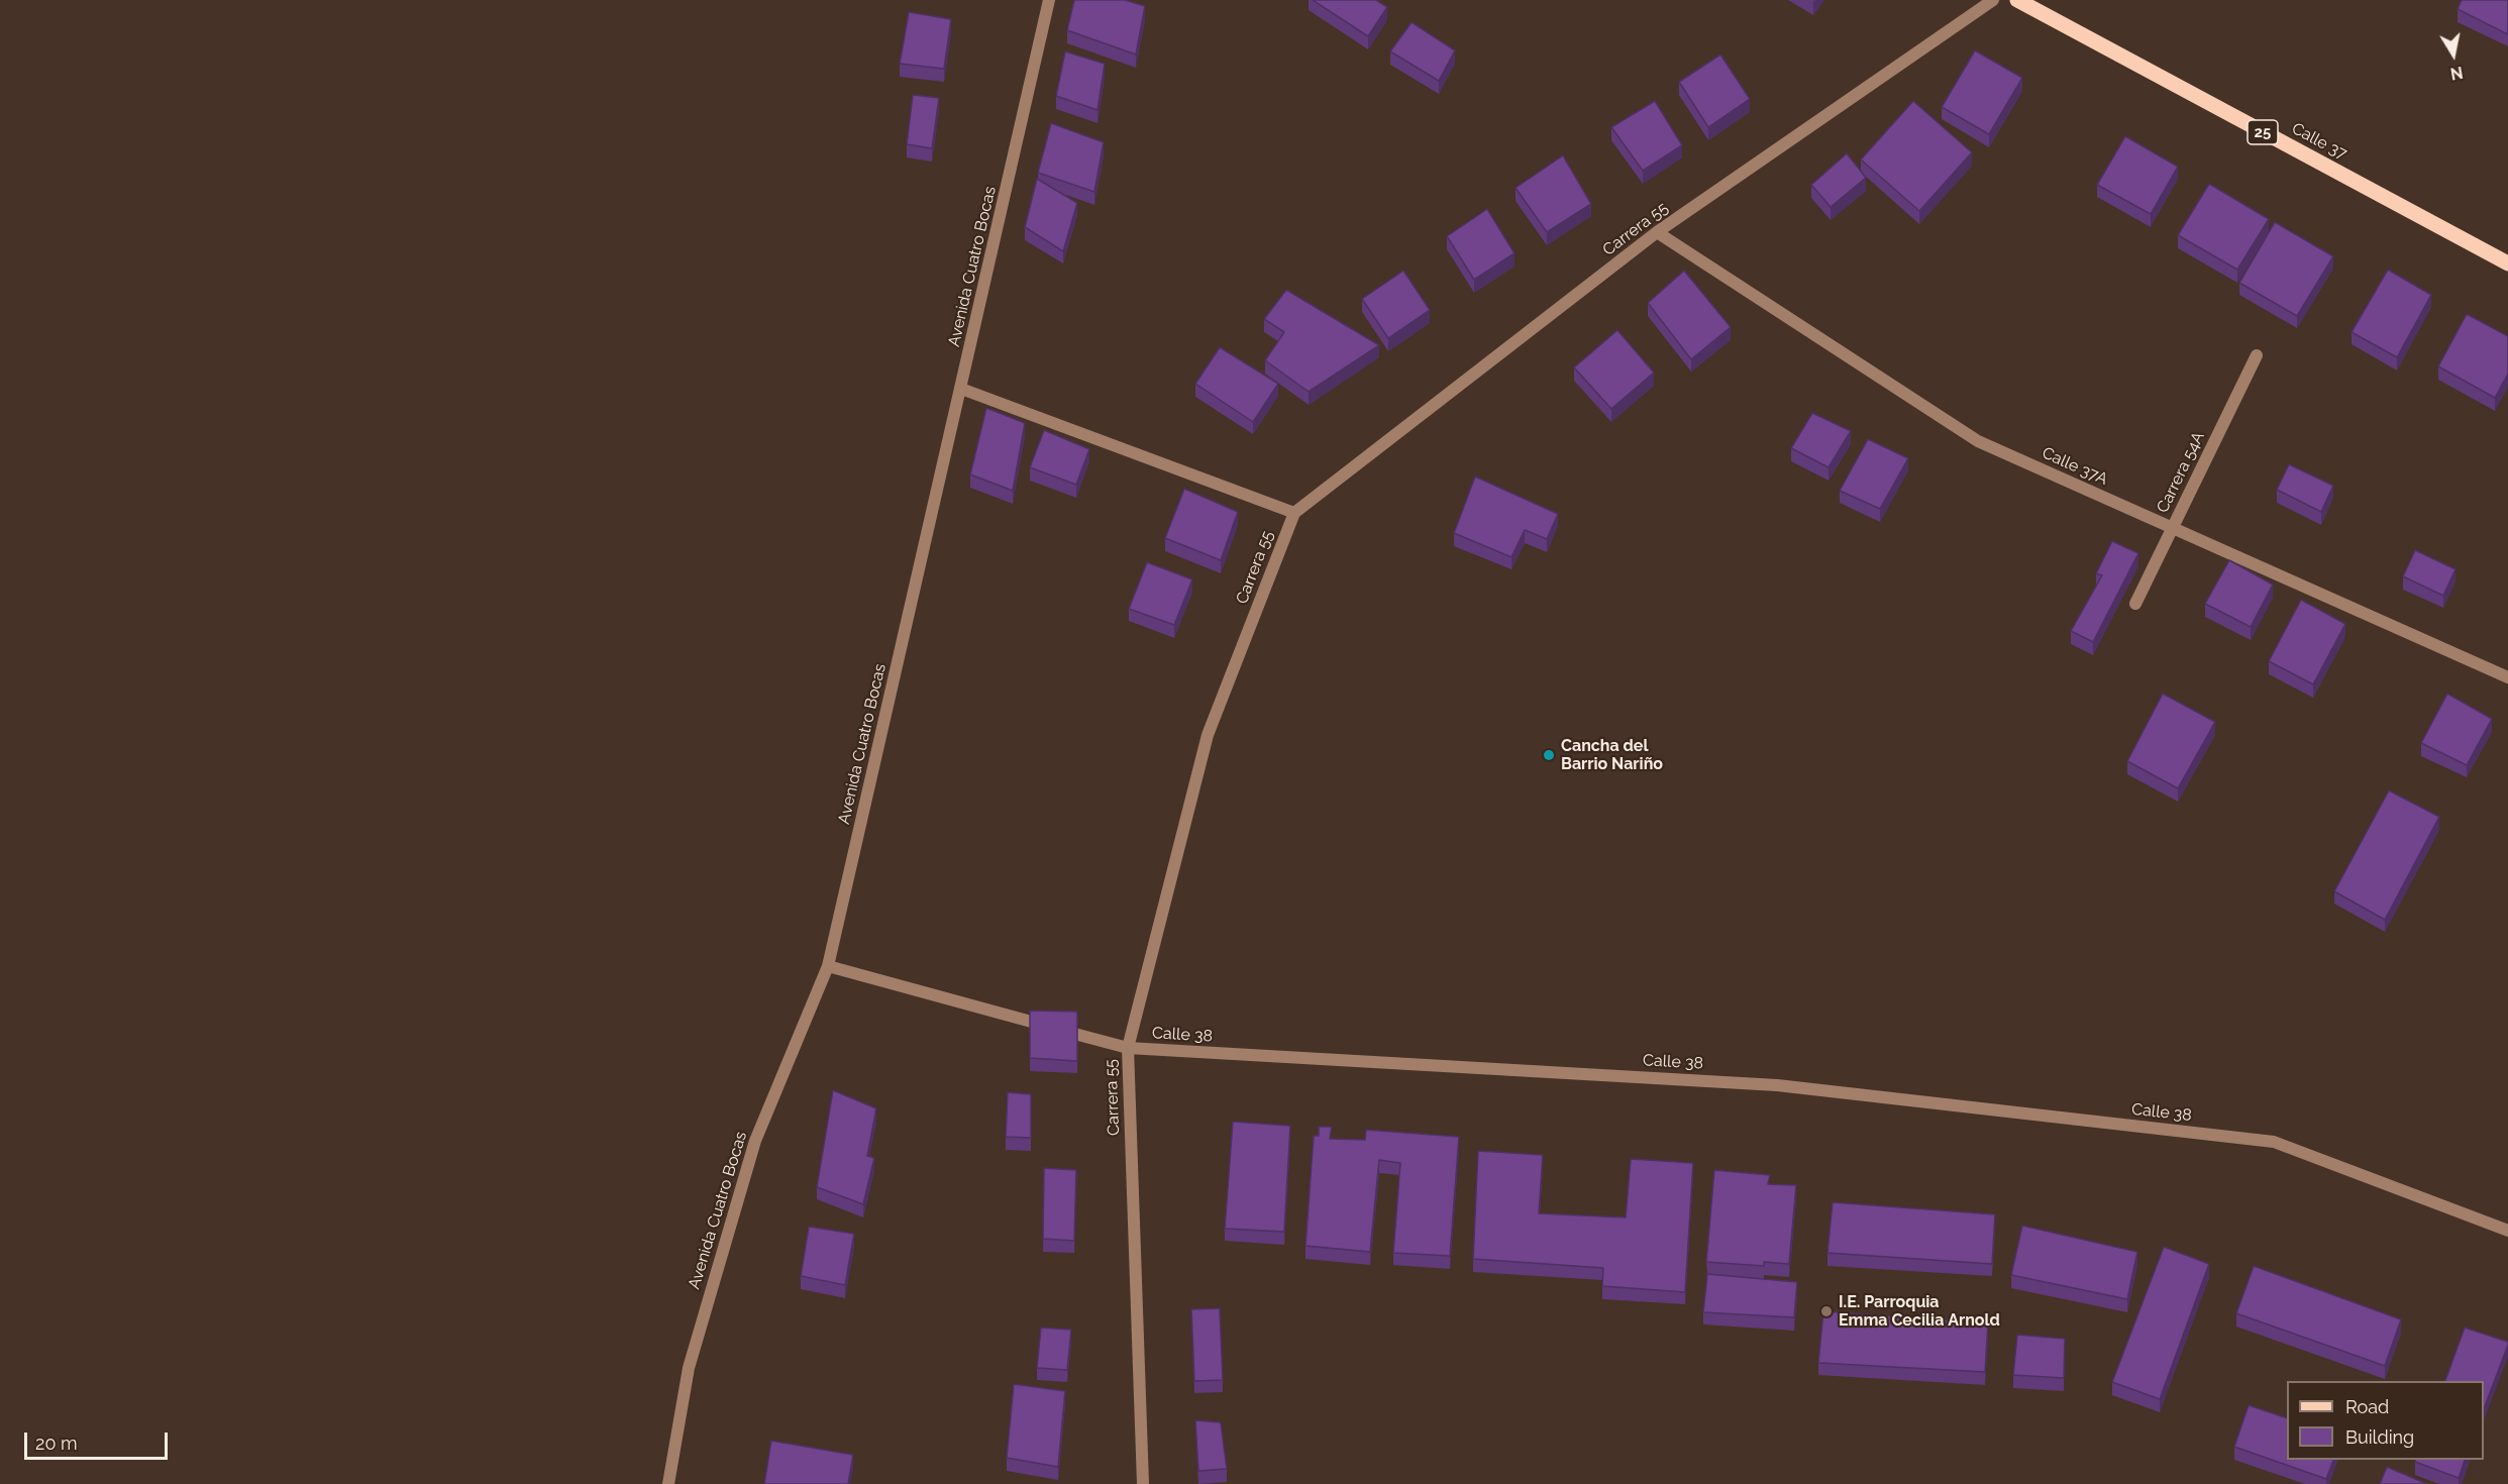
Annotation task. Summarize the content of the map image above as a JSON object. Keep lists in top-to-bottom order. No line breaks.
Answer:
{"streets":{"main road":["25","Calle 37"],"street":["Carrera 55","Avenida Cuatro Bocas","Calle 37A","Carrera 54A","Calle 38"]},"crossings":[["Carrera 55","Calle 37A"],["Carrera 55","Calle 38"],["Avenida Cuatro Bocas","Calle 38"],["Calle 37A","Carrera 54A"]],"places":["Cancha del Barrio Nariño","I.E. Parroquia Emma Cecilia Arnold"],"legend":["Road","Building"],"scale_bar":"20 m","north":"bottom"}
